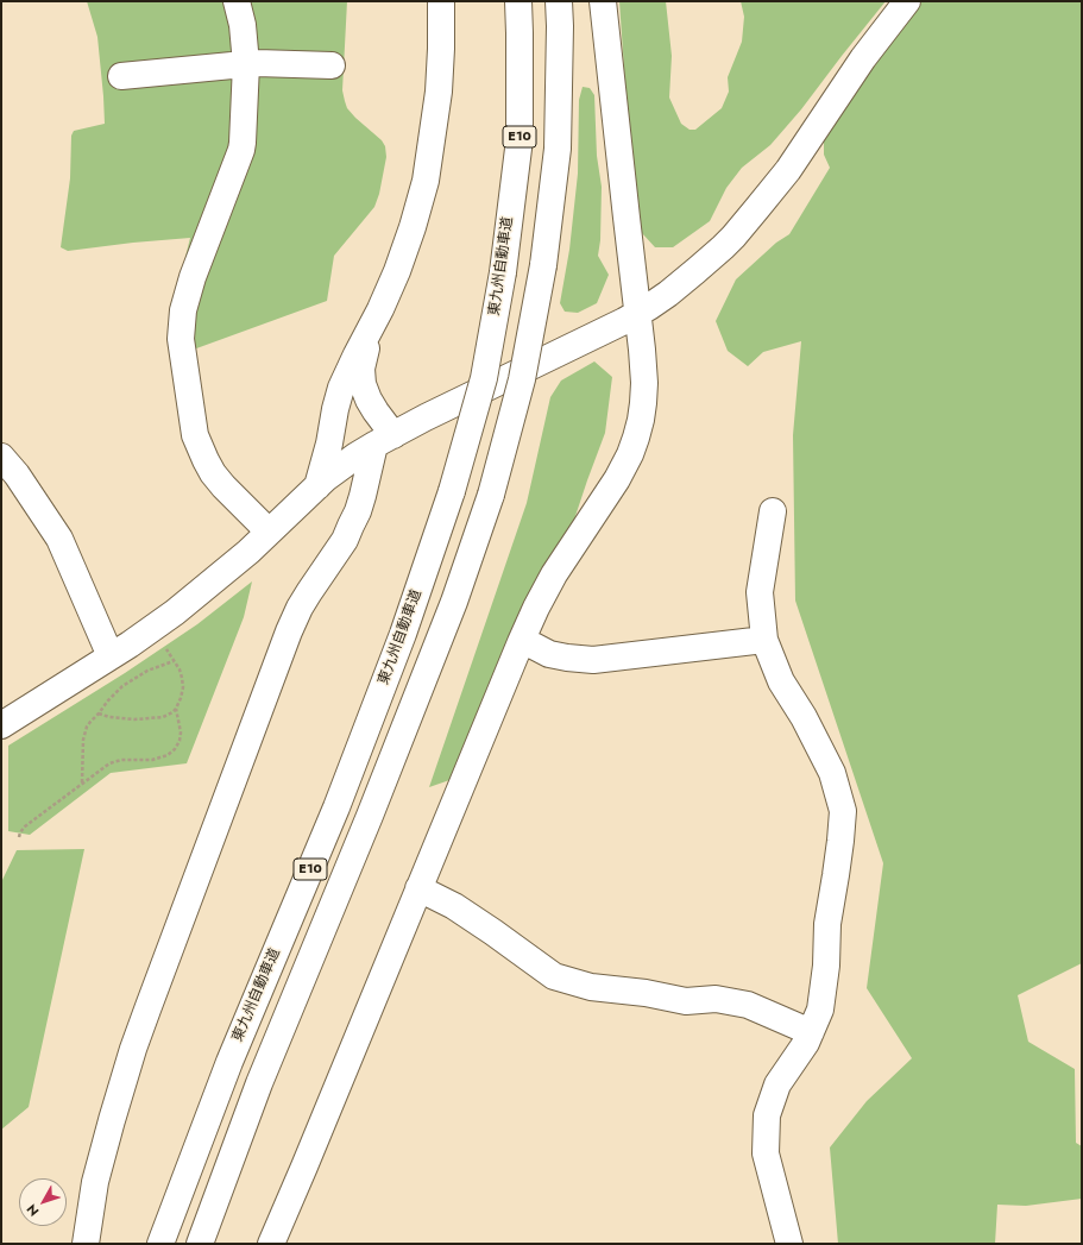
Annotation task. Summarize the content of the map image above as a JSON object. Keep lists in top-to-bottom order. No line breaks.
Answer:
{"streets":{"main road":["E10","東九州自動車道"]},"north":"bottom left"}
